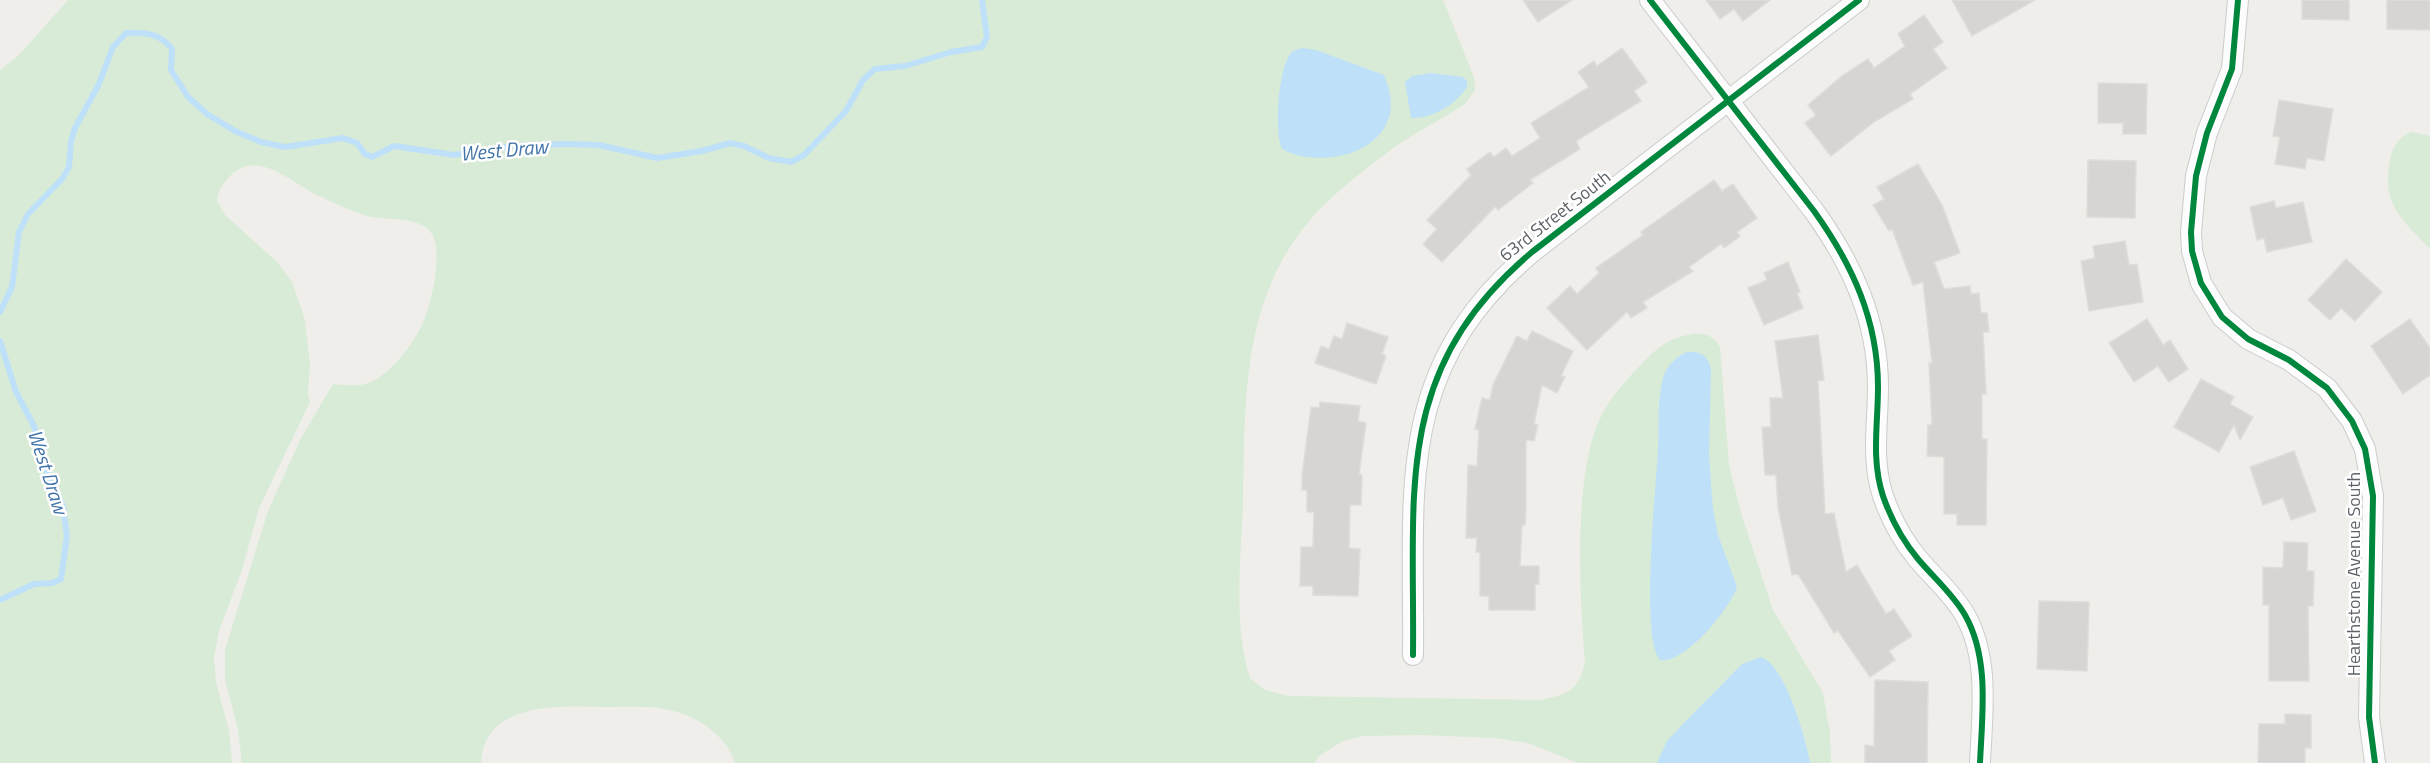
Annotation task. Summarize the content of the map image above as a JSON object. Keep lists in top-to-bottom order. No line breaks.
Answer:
{"streets":{"street":["63rd Street South","Hearthstone Avenue South"]},"water":["West Draw"]}
